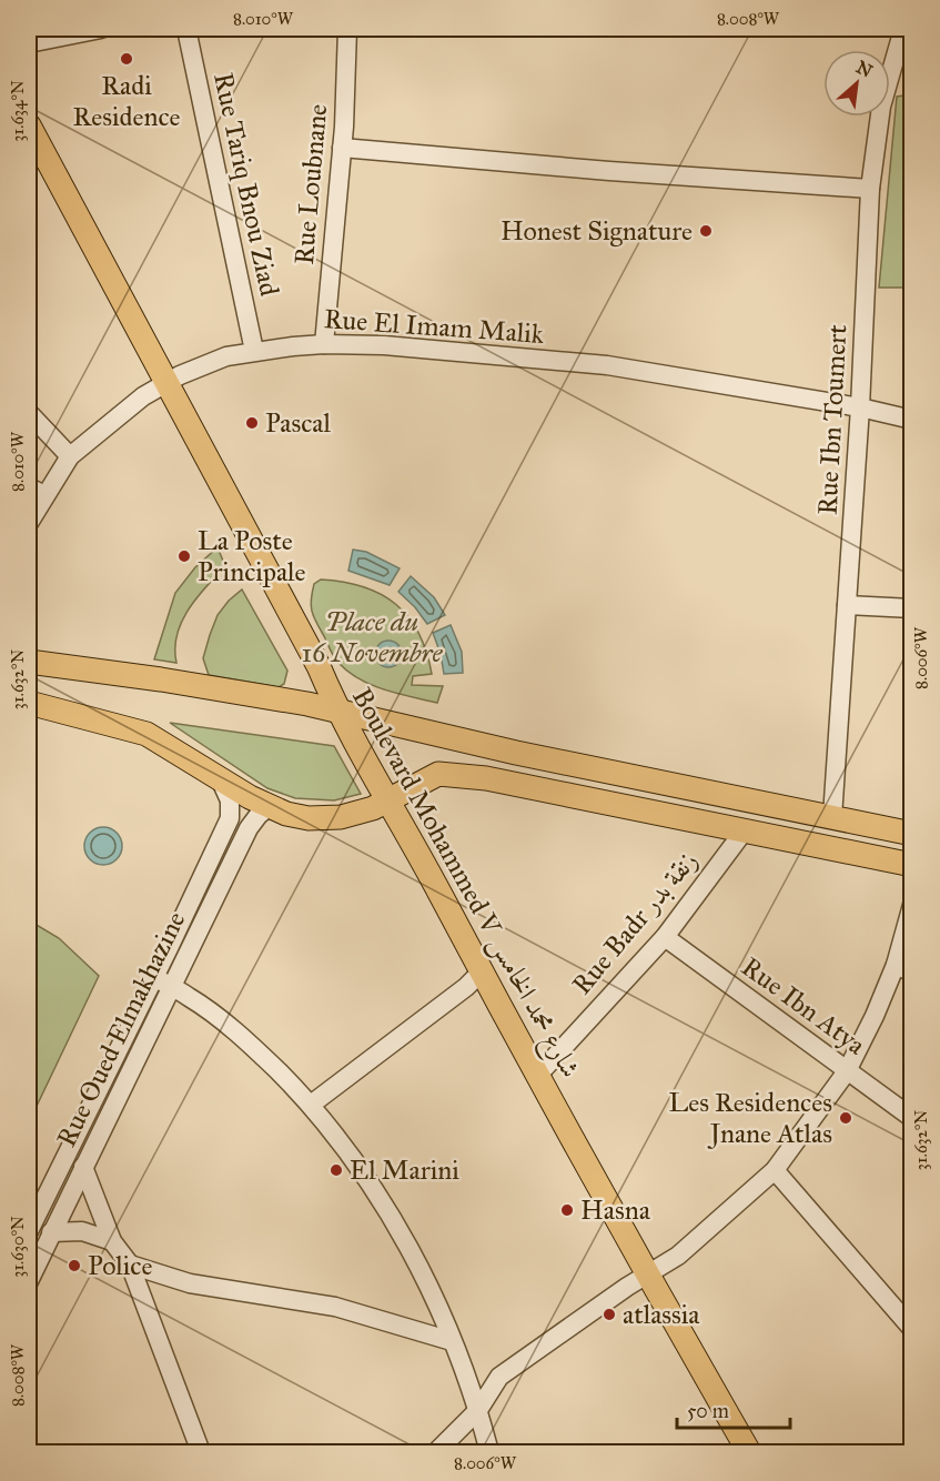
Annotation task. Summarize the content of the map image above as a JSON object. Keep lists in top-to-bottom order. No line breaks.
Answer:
{"streets":{"main road":["Boulevard Mohammed V شارع محمد الخامس"],"street":["Rue Tariq Bnou Ziad","Rue Loubnane","Rue El Imam Malik","Rue Ibn Toumert","Rue Badr زنقة بدر","Rue Ibn Atya","Rue Oued Elmakhazine"]},"crossings":[["Rue Tariq Bnou Ziad","Rue El Imam Malik"],["Rue Loubnane","Rue El Imam Malik"],["Rue El Imam Malik","Rue Ibn Toumert"],["Rue El Imam Malik","Boulevard Mohammed V شارع محمد الخامس"],["Boulevard Mohammed V شارع محمد الخامس","Rue Badr زنقة بدر"],["Rue Badr زنقة بدر","Rue Ibn Atya"]],"parks":["Place du 16 Novembre"],"places":["Radi Residence","Honest Signature","Pascal","La Poste Principale","Les Residences Jnane Atlas","El Marini","Hasna","Police","atlassia"],"scale_bar":"50 m","north":"top right","coordinates":["8.010°W","8.008°W","31.634°N","8.006°W","31.632°N","31.630°N"]}
